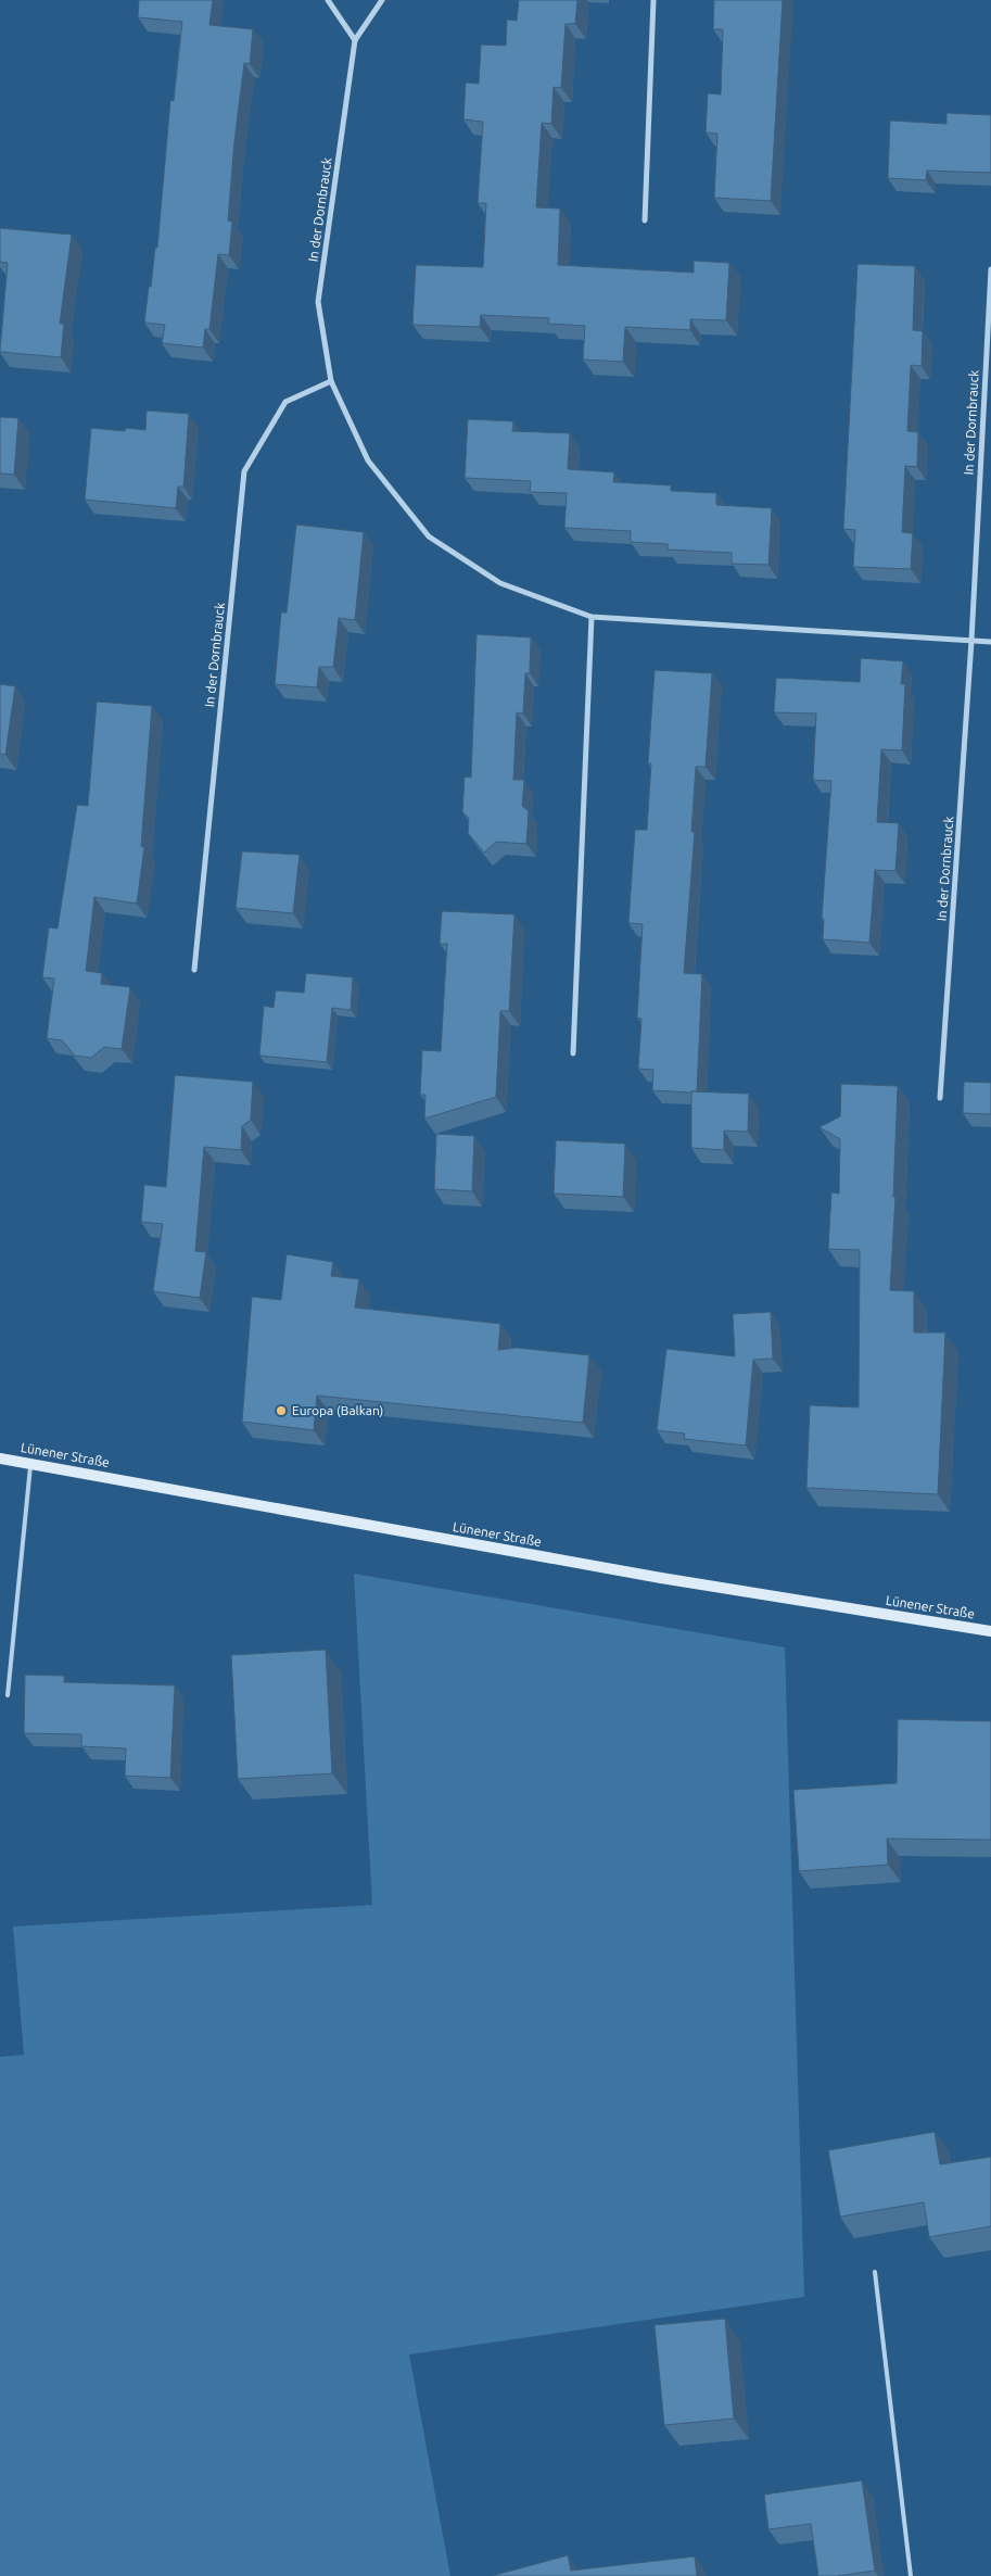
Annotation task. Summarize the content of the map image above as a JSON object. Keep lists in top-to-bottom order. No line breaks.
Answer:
{"streets":{"main road":["Lünener Straße"],"street":["In der Dornbrauck"]},"places":["Europa (Balkan)"]}
